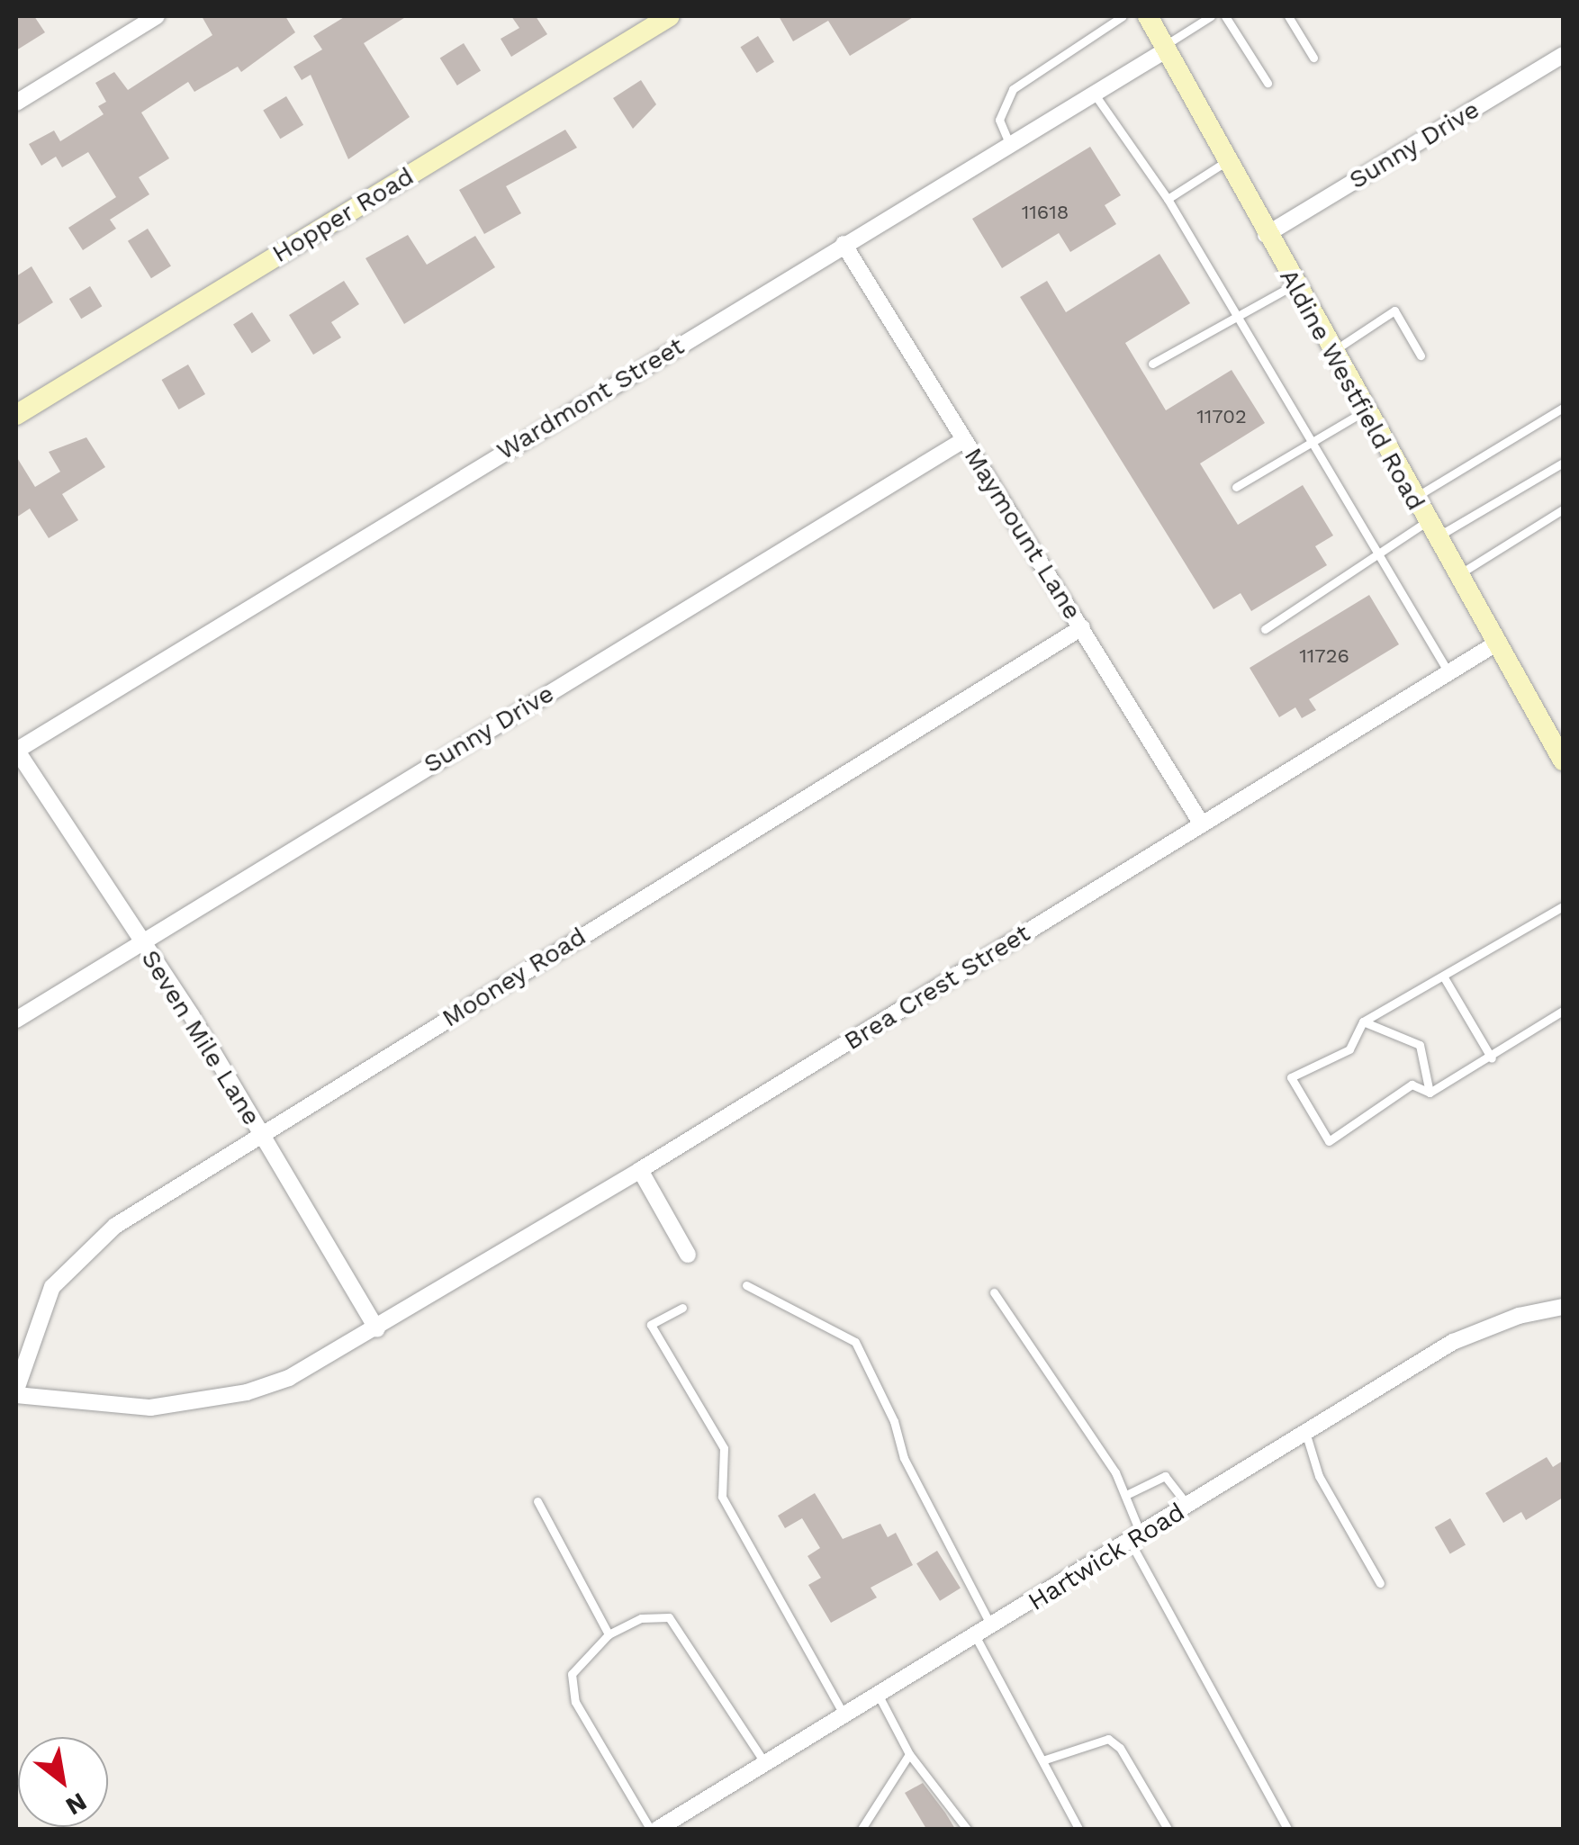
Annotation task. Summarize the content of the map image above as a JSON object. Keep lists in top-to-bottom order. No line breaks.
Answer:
{"streets":{"main road":["Hopper Road","Aldine Westfield Road"],"street":["Sunny Drive","Wardmont Street","Maymount Lane","Mooney Road","Brea Crest Street","Seven Mile Lane","Hartwick Road"]},"crossings":[["Sunny Drive","Aldine Westfield Road"],["Sunny Drive","Maymount Lane"],["Sunny Drive","Seven Mile Lane"],["Aldine Westfield Road","Wardmont Street"],["Aldine Westfield Road","Brea Crest Street"],["Wardmont Street","Maymount Lane"],["Wardmont Street","Seven Mile Lane"],["Maymount Lane","Mooney Road"],["Maymount Lane","Brea Crest Street"],["Mooney Road","Brea Crest Street"],["Mooney Road","Seven Mile Lane"],["Brea Crest Street","Seven Mile Lane"]],"house_numbers":["11618","11702","11726"],"north":"bottom right"}
